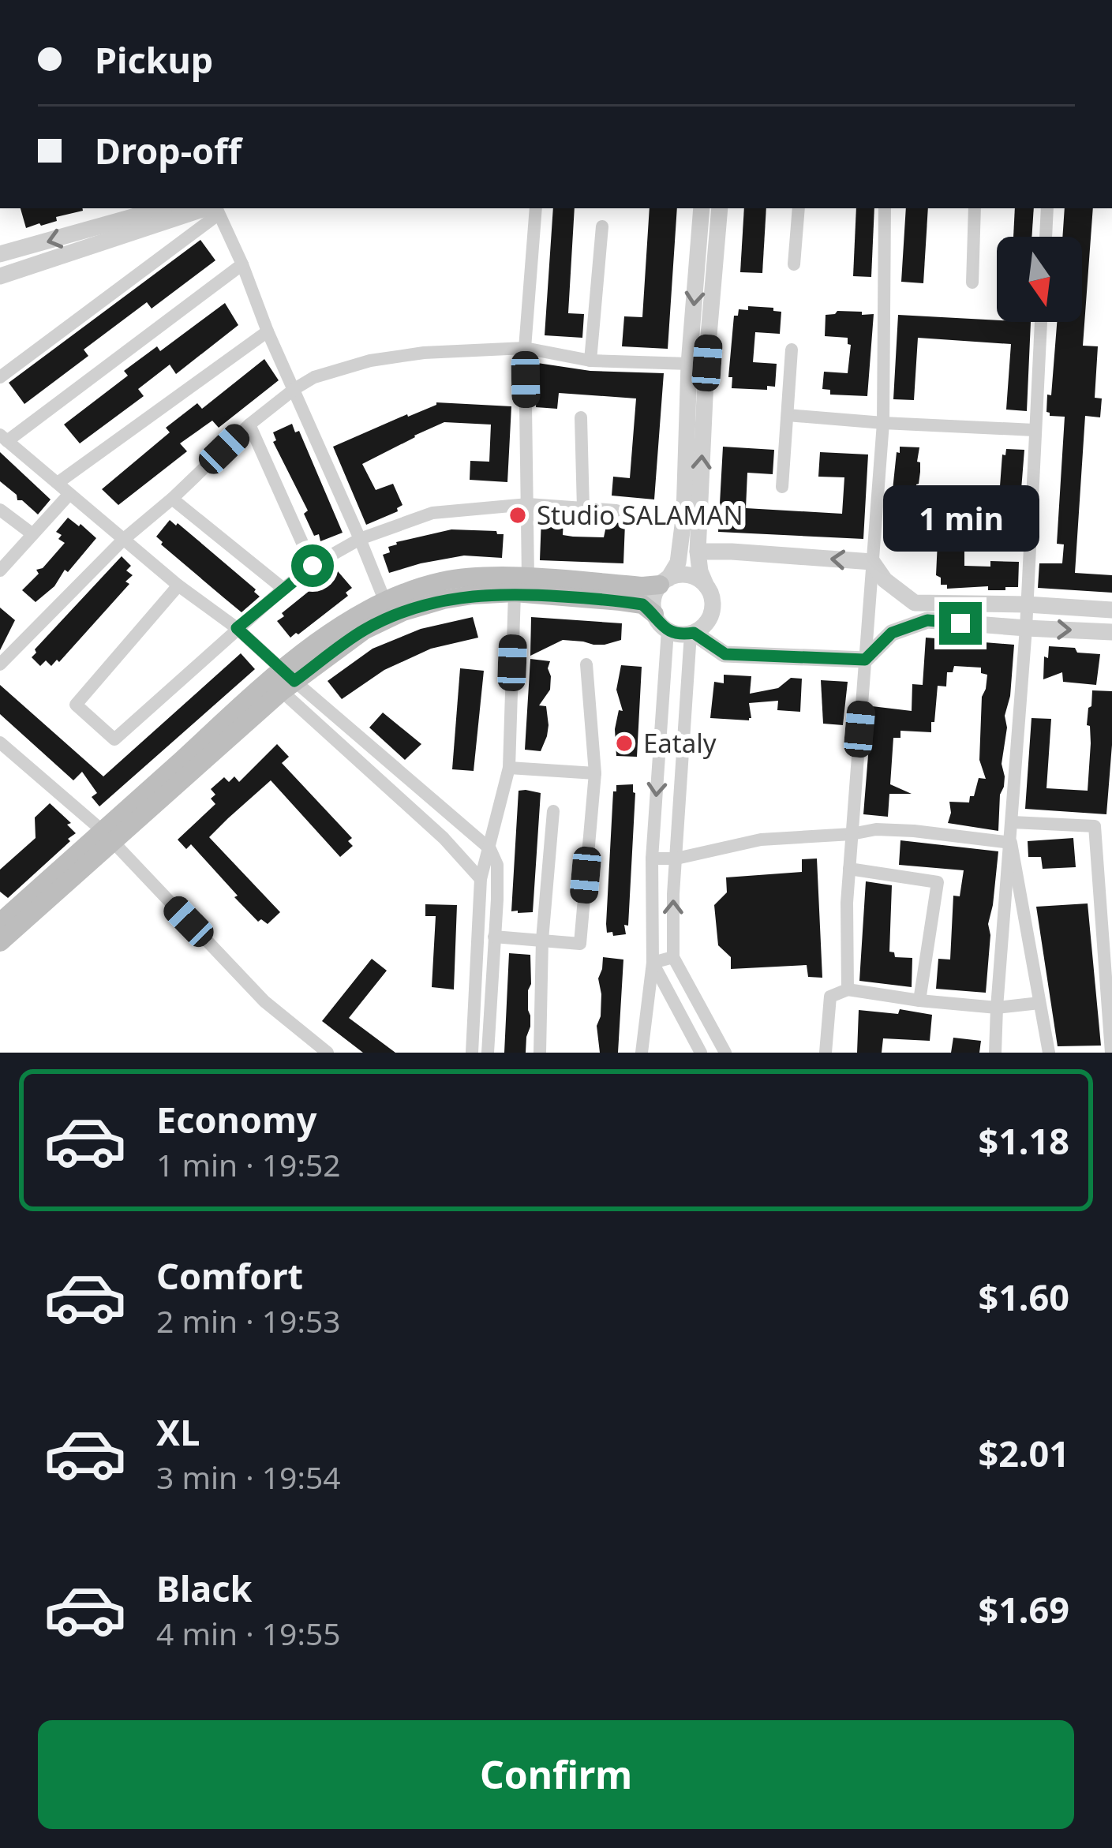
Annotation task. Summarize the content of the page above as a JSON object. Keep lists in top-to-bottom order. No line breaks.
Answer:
{"places":["Studio SALAMAN","Eataly"],"north":"bottom","page":{"banner":["Pickup","Drop-off"],"bubble":"1 min","list":[{"name":"Economy","note":"1 min · 19:52","value":"$1.18"},{"name":"Comfort","note":"2 min · 19:53","value":"$1.60"},{"name":"XL","note":"3 min · 19:54","value":"$2.01"},{"name":"Black","note":"4 min · 19:55","value":"$1.69"}],"buttons":"Confirm"}}
